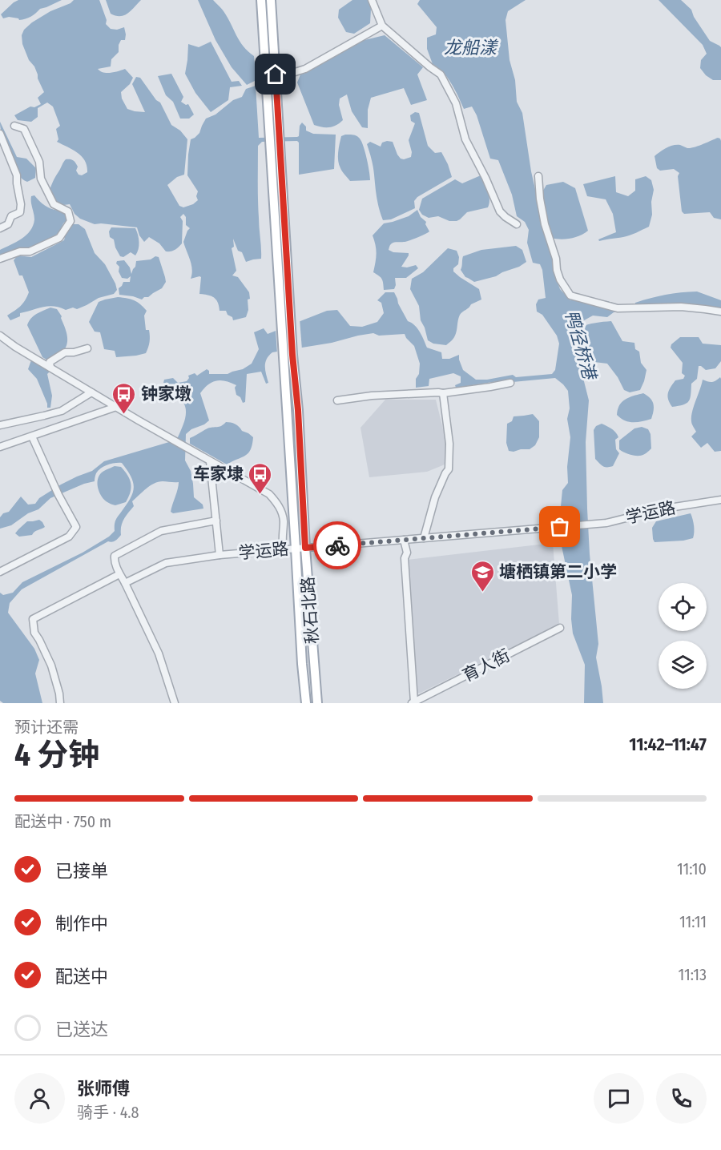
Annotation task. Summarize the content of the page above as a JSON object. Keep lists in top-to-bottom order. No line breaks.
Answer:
{"streets":{"main road":["秋石北路"],"street":["学运路","育人街"]},"crossings":[["学运路","秋石北路"]],"water":["龙船漾","鸭径桥港"],"places":{"bus stop":["钟家墩","车家埭"],"school or university":["塘栖镇第二小学"]},"page":{"heading":["4 分钟","预计还需","11:42–11:47"],"panel":["张师傅","骑手 · 4.8"],"bar":"配送中 · 750 m","list":[["已接单","11:10"],["制作中","11:11"],["配送中","11:13"],"已送达"]}}
